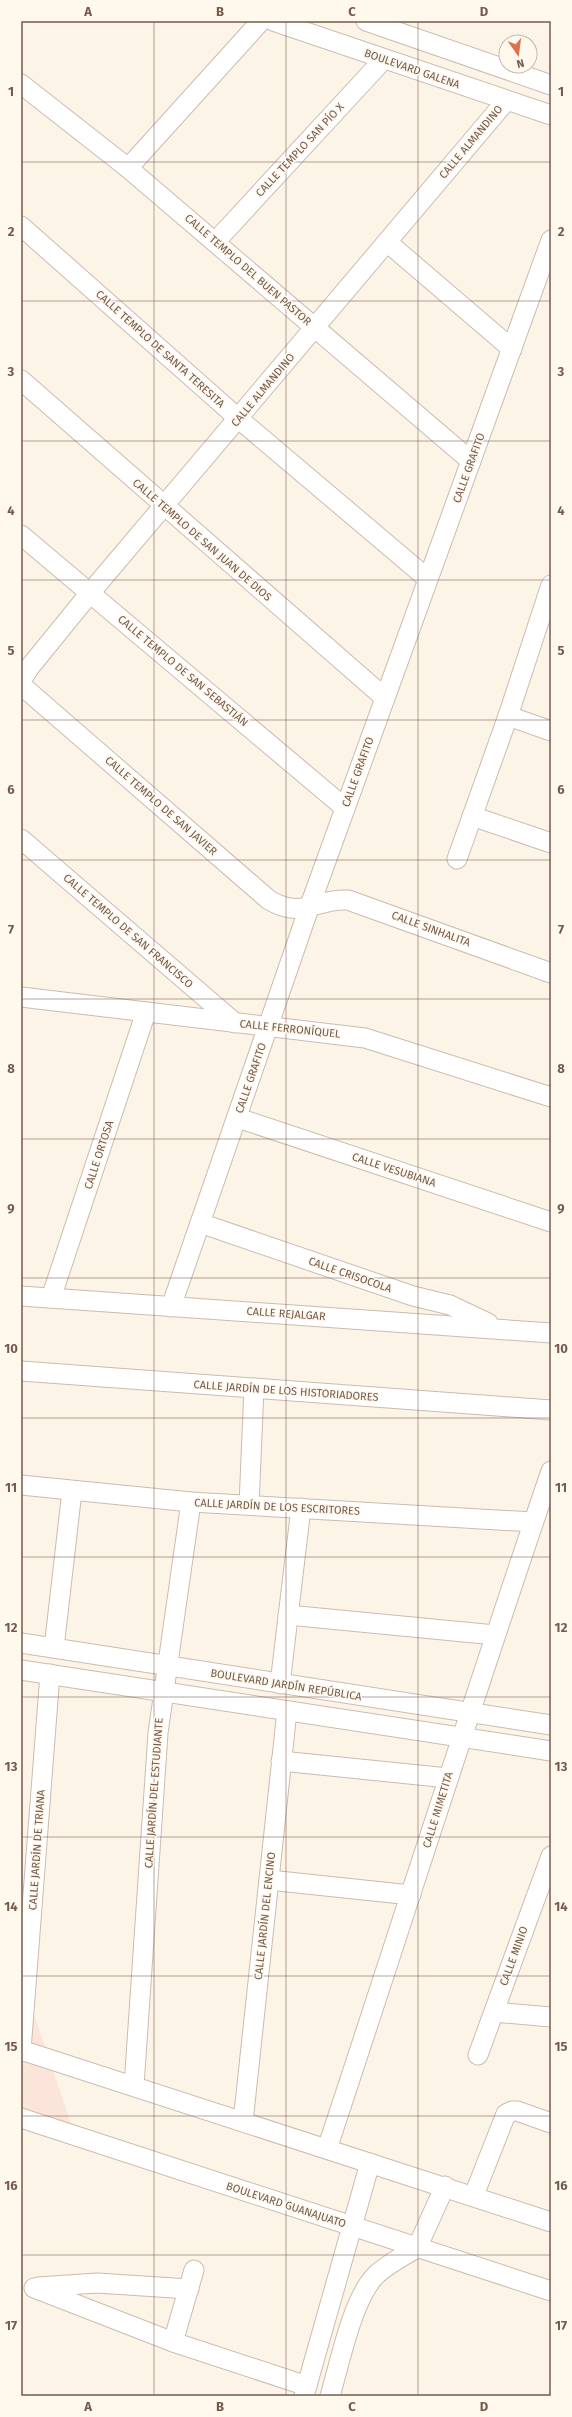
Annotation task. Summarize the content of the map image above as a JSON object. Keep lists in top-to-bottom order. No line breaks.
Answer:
{"streets":{"street":["BOULEVARD GALENA","CALLE ALMANDINO","CALLE TEMPLO SAN PÍO X","CALLE TEMPLO DEL BUEN PASTOR","CALLE TEMPLO DE SANTA TERESITA","CALLE GRAFITO","CALLE TEMPLO DE SAN JUAN DE DIOS","CALLE TEMPLO DE SAN SEBASTIÁN","CALLE TEMPLO DE SAN JAVIER","CALLE SINHALITA","CALLE TEMPLO DE SAN FRANCISCO","CALLE FERRONÍQUEL","CALLE ORTOSA","CALLE VESUBIANA","CALLE CRISOCOLA","CALLE REJALGAR","CALLE JARDÍN DE LOS HISTORIADORES","CALLE JARDÍN DE LOS ESCRITORES","BOULEVARD JARDÍN REPÚBLICA","CALLE JARDÍN DEL ESTUDIANTE","CALLE MIMETITA","CALLE JARDÍN DE TRIANA","CALLE JARDÍN DEL ENCINO","CALLE MINIO","BOULEVARD GUANAJUATO"]},"crossings":[["BOULEVARD GALENA","CALLE ALMANDINO"],["BOULEVARD GALENA","CALLE TEMPLO SAN PÍO X"],["CALLE ALMANDINO","CALLE TEMPLO DEL BUEN PASTOR"],["CALLE ALMANDINO","CALLE TEMPLO DE SANTA TERESITA"],["CALLE ALMANDINO","CALLE TEMPLO DE SAN JUAN DE DIOS"],["CALLE ALMANDINO","CALLE TEMPLO DE SAN SEBASTIÁN"],["CALLE TEMPLO SAN PÍO X","CALLE TEMPLO DEL BUEN PASTOR"],["CALLE TEMPLO DEL BUEN PASTOR","CALLE GRAFITO"],["CALLE TEMPLO DE SANTA TERESITA","CALLE GRAFITO"],["CALLE GRAFITO","CALLE TEMPLO DE SAN JUAN DE DIOS"],["CALLE GRAFITO","CALLE TEMPLO DE SAN SEBASTIÁN"],["CALLE GRAFITO","CALLE TEMPLO DE SAN JAVIER"],["CALLE GRAFITO","CALLE SINHALITA"],["CALLE GRAFITO","CALLE FERRONÍQUEL"],["CALLE GRAFITO","CALLE VESUBIANA"],["CALLE GRAFITO","CALLE CRISOCOLA"],["CALLE GRAFITO","CALLE REJALGAR"],["CALLE TEMPLO DE SAN JAVIER","CALLE SINHALITA"],["CALLE TEMPLO DE SAN FRANCISCO","CALLE FERRONÍQUEL"],["CALLE FERRONÍQUEL","CALLE ORTOSA"],["CALLE ORTOSA","CALLE REJALGAR"],["CALLE CRISOCOLA","CALLE REJALGAR"],["CALLE JARDÍN DE LOS ESCRITORES","CALLE JARDÍN DEL ESTUDIANTE"],["CALLE JARDÍN DE LOS ESCRITORES","CALLE MIMETITA"],["BOULEVARD JARDÍN REPÚBLICA","CALLE JARDÍN DEL ESTUDIANTE"],["BOULEVARD JARDÍN REPÚBLICA","CALLE MIMETITA"]],"north":"bottom","grid":{"columns":["A","B","C","D"],"rows":["1","2","3","4","5","6","7","8","9","10","11","12","13","14","15","16","17"]}}
